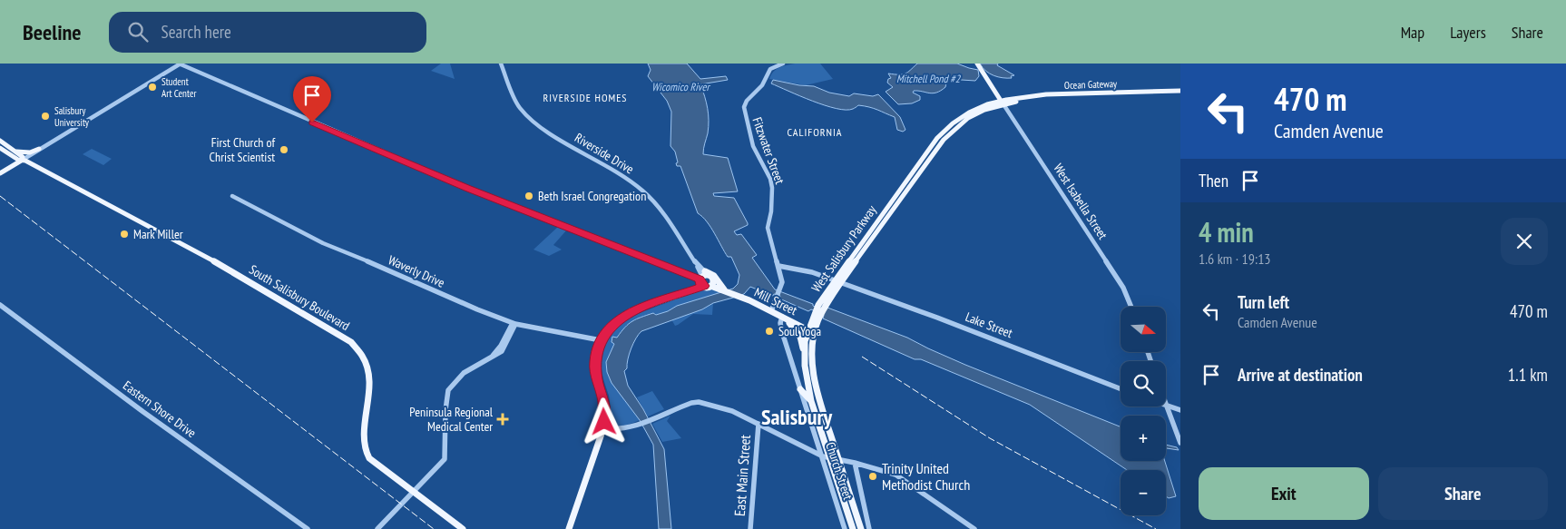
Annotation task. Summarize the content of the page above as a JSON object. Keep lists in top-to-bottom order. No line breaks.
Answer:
{"streets":{"main road":["Ocean Gateway","West Salisbury Parkway","South Salisbury Boulevard","Mill Street"],"street":["Fitzwater Street","Riverside Drive","West Isabella Street","Waverly Drive","Lake Street","Eastern Shore Drive","Church Street","East Main Street"]},"crossings":[["Ocean Gateway","West Isabella Street"],["Ocean Gateway","West Salisbury Parkway"],["Fitzwater Street","Mill Street"],["Fitzwater Street","Lake Street"],["Riverside Drive","Mill Street"],["West Isabella Street","West Salisbury Parkway"],["West Salisbury Parkway","Mill Street"],["West Salisbury Parkway","Lake Street"],["West Salisbury Parkway","Church Street"],["Mill Street","Church Street"]],"districts":["RIVERSIDE HOMES","CALIFORNIA","Salisbury"],"water":["Mitchell Pond #2","Wicomico River"],"places":{"other":["Student Art Center","Salisbury University","First Church of Christ Scientist","Beth Israel Congregation","Mark Miller","Soul Yoga","Trinity United Methodist Church"],"health":["Peninsula Regional Medical Center"]},"north":"right","page":{"header":"Beeline","search":"Search here","nav":["Map","Layers","Share"],"turn":["470 m","Camden Avenue"],"then":"Then","heading":["4 min","1.6 km · 19:13"],"list":[{"name":"Turn left","note":"Camden Avenue","value":"470 m"},{"name":"Arrive at destination","value":"1.1 km"}],"map_buttons":["+","−"],"buttons":["Exit","Share"]}}
